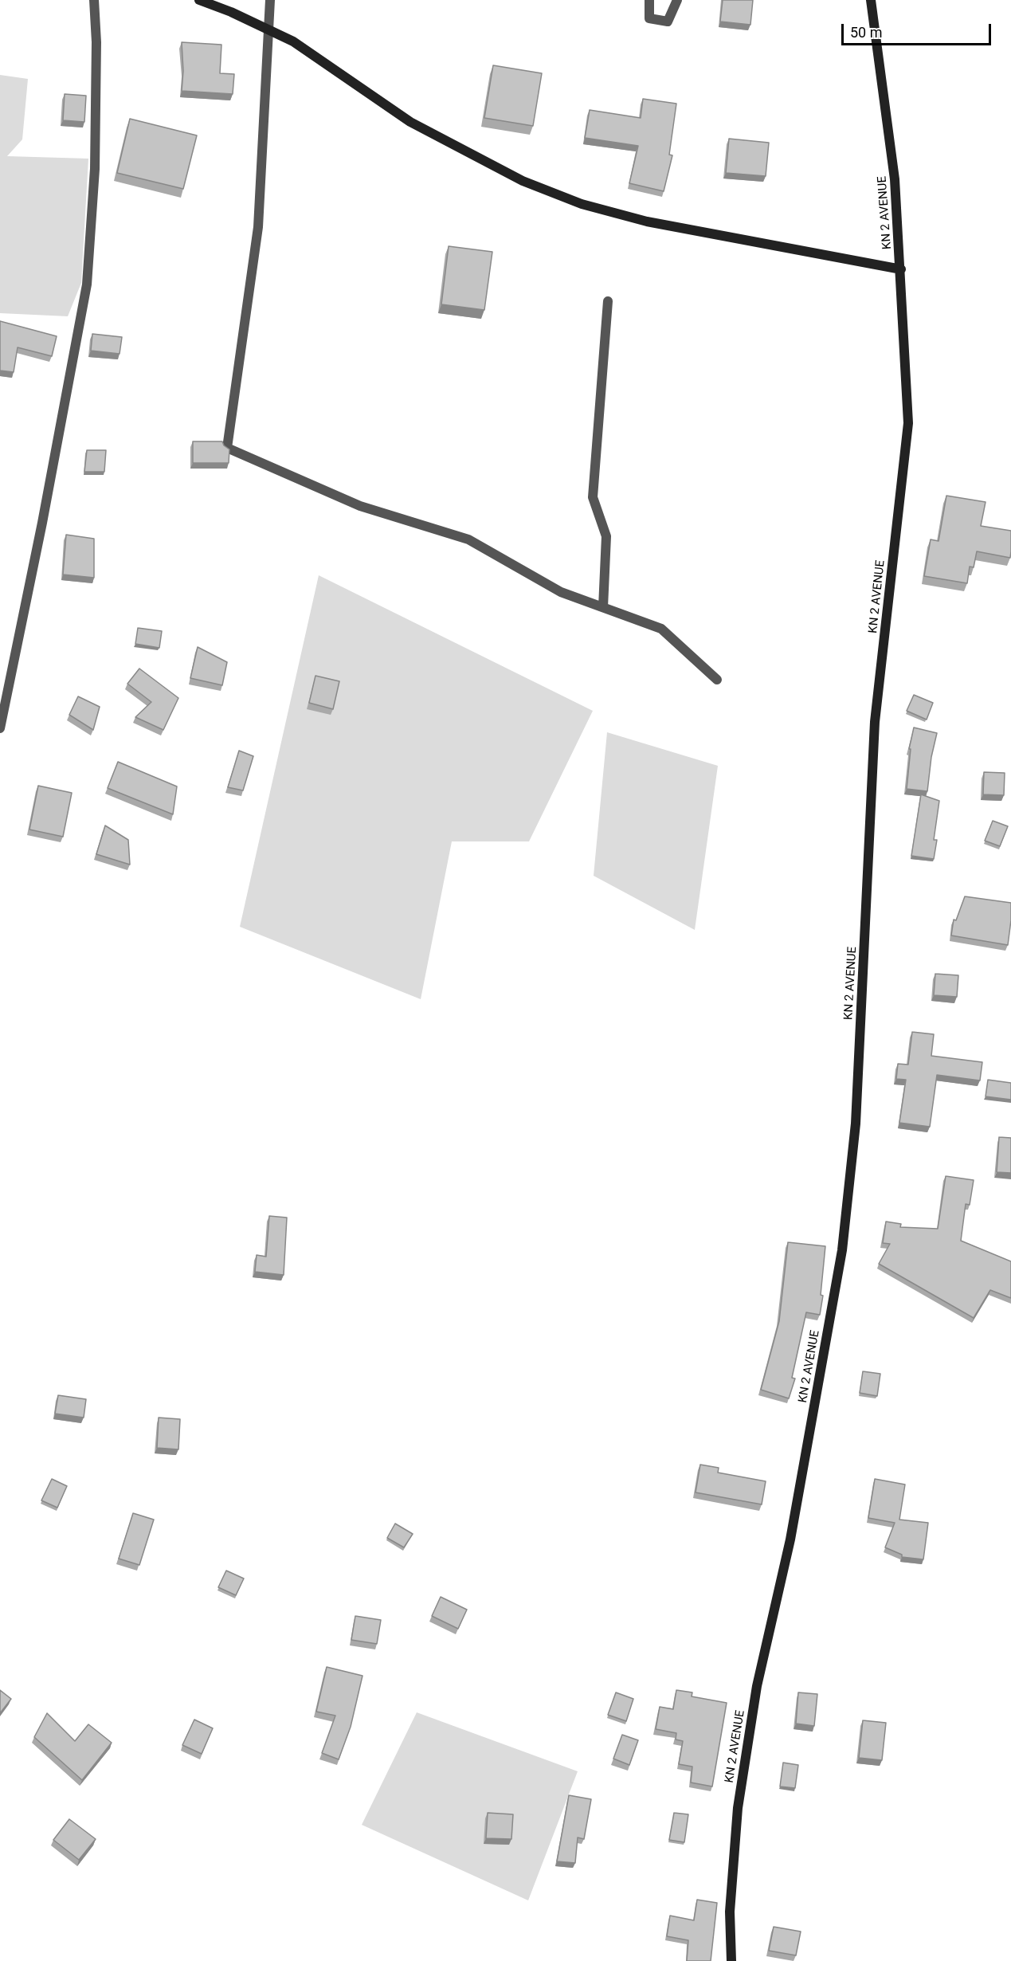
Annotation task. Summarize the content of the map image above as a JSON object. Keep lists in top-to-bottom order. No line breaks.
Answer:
{"streets":{"main road":["KN 2 AVENUE"]},"scale_bar":"50 m"}
